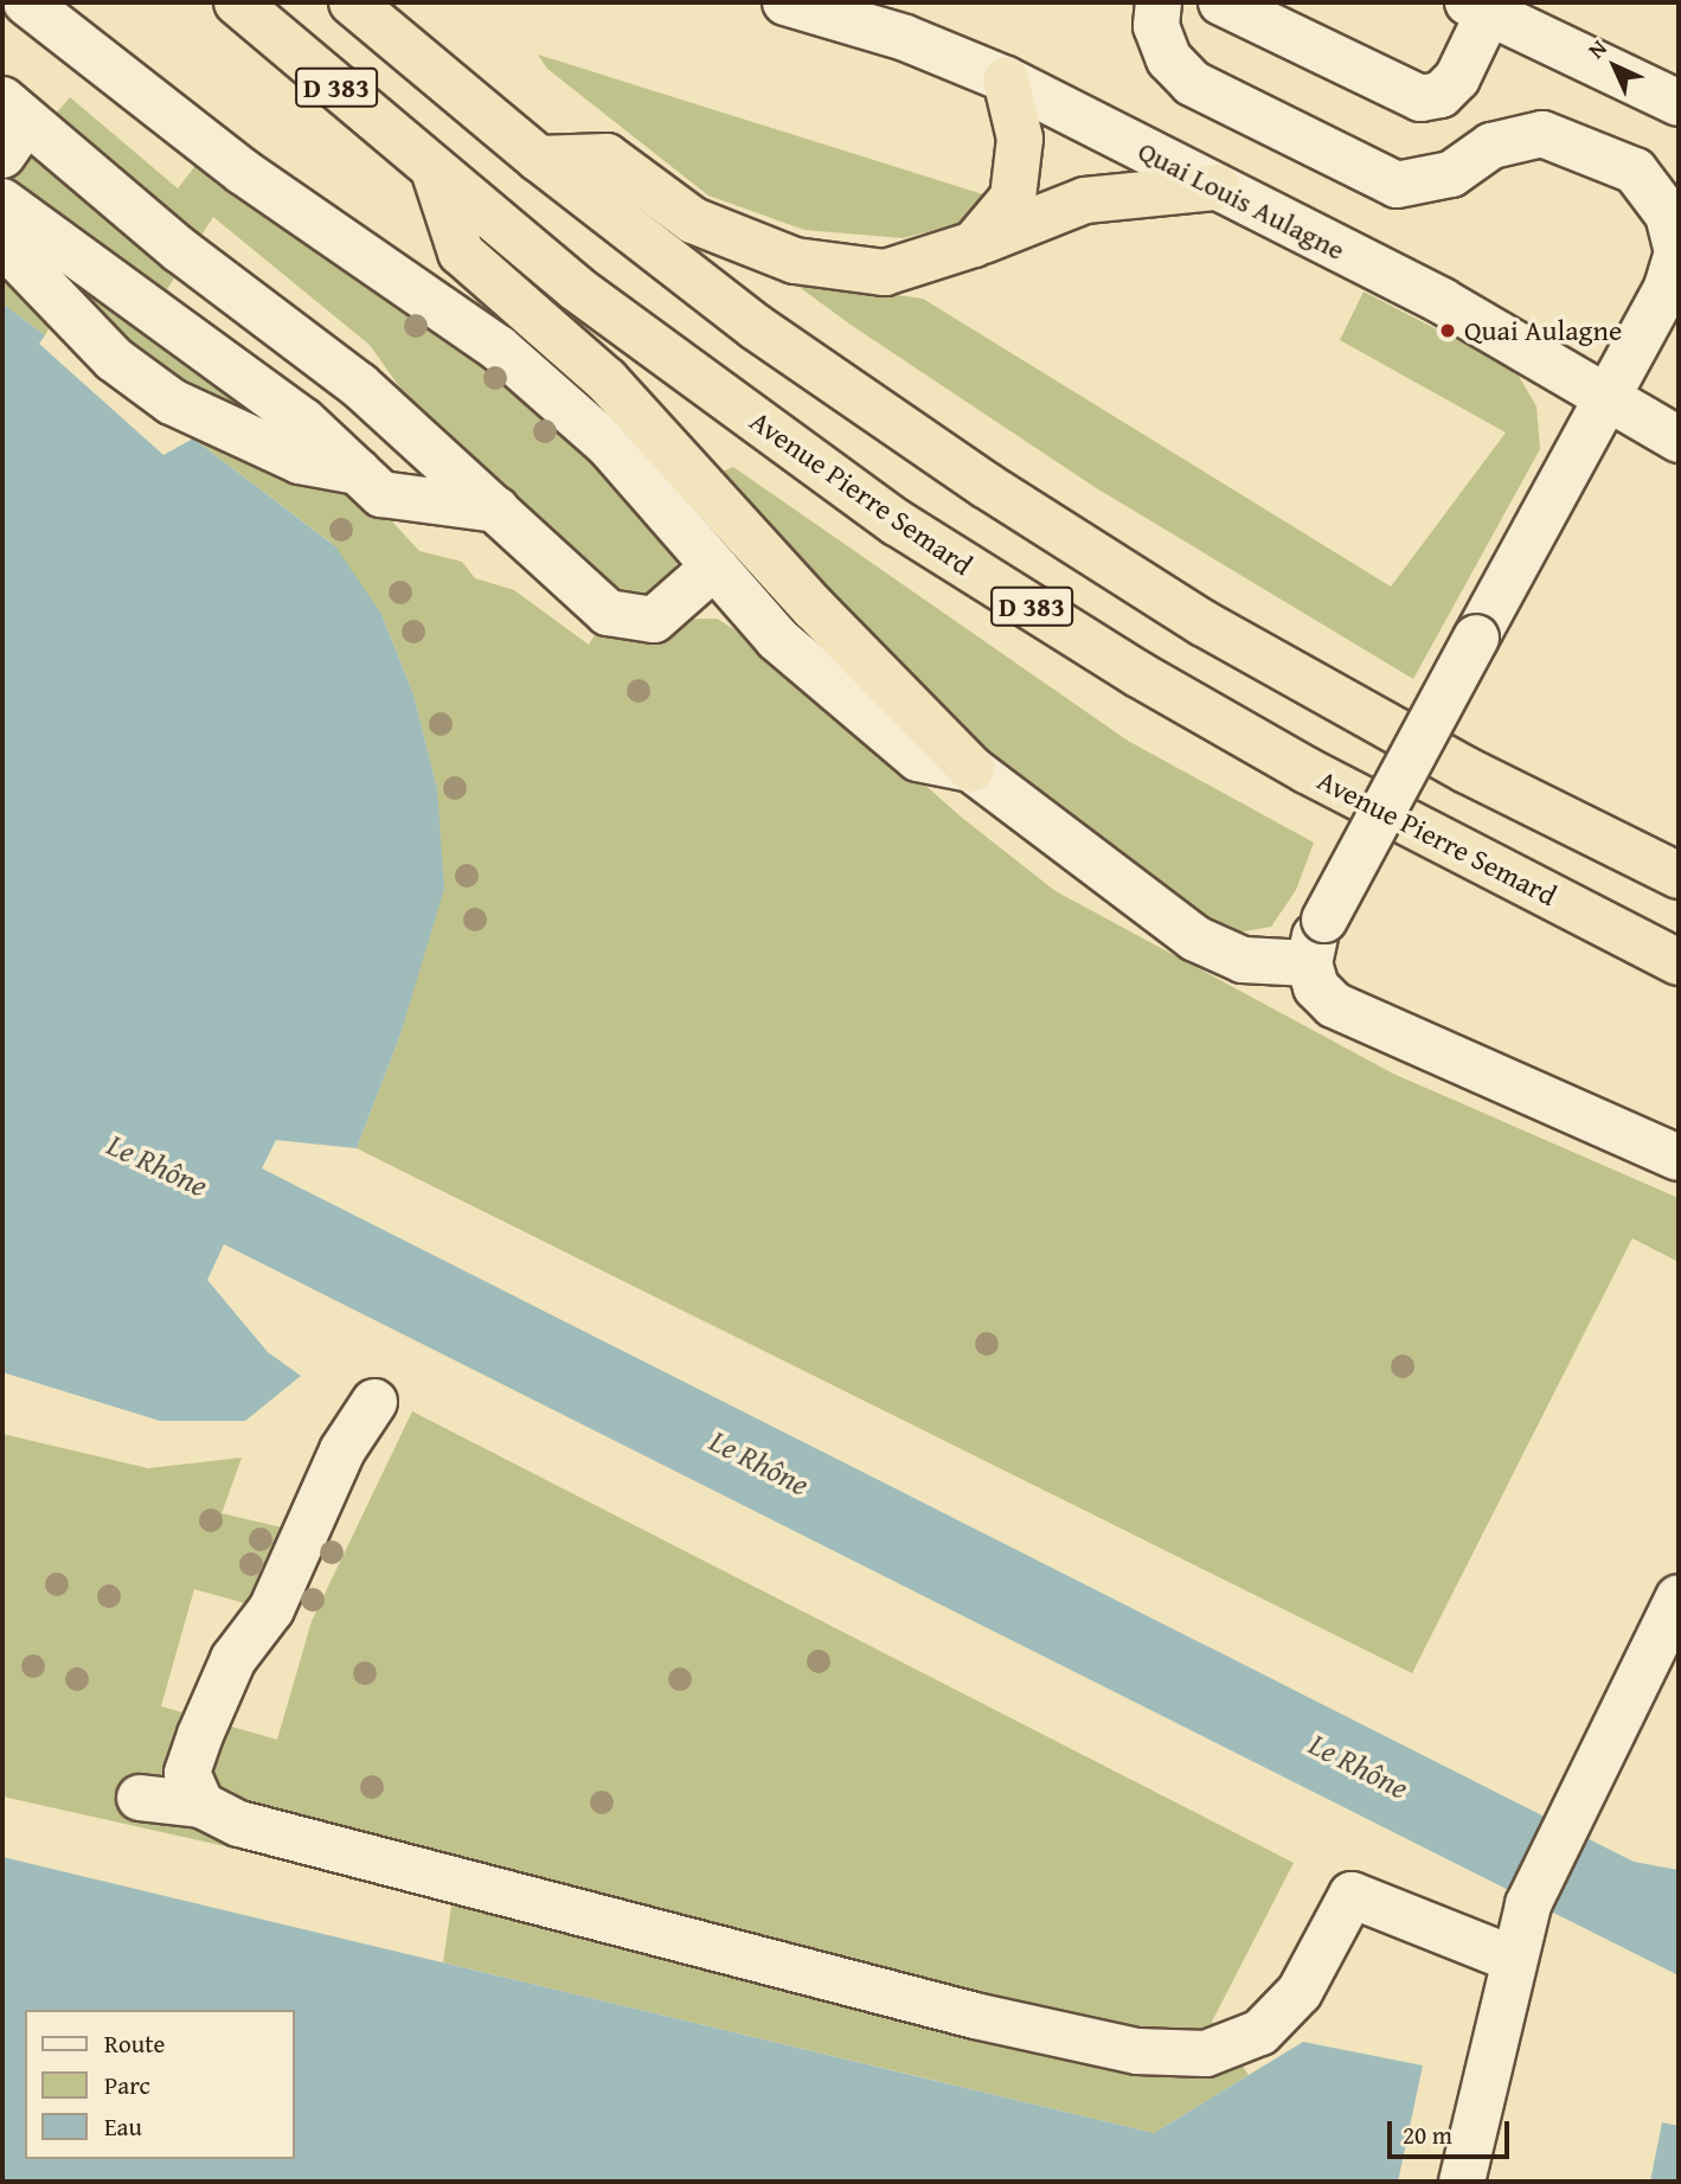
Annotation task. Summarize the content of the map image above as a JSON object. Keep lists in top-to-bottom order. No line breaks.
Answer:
{"streets":{"highway":["D 383","Avenue Pierre Semard"],"street":["Quai Louis Aulagne"]},"water":["Le Rhône"],"places":["Quai Aulagne"],"legend":["Route","Parc","Eau"],"scale_bar":"20 m","north":"top left"}
